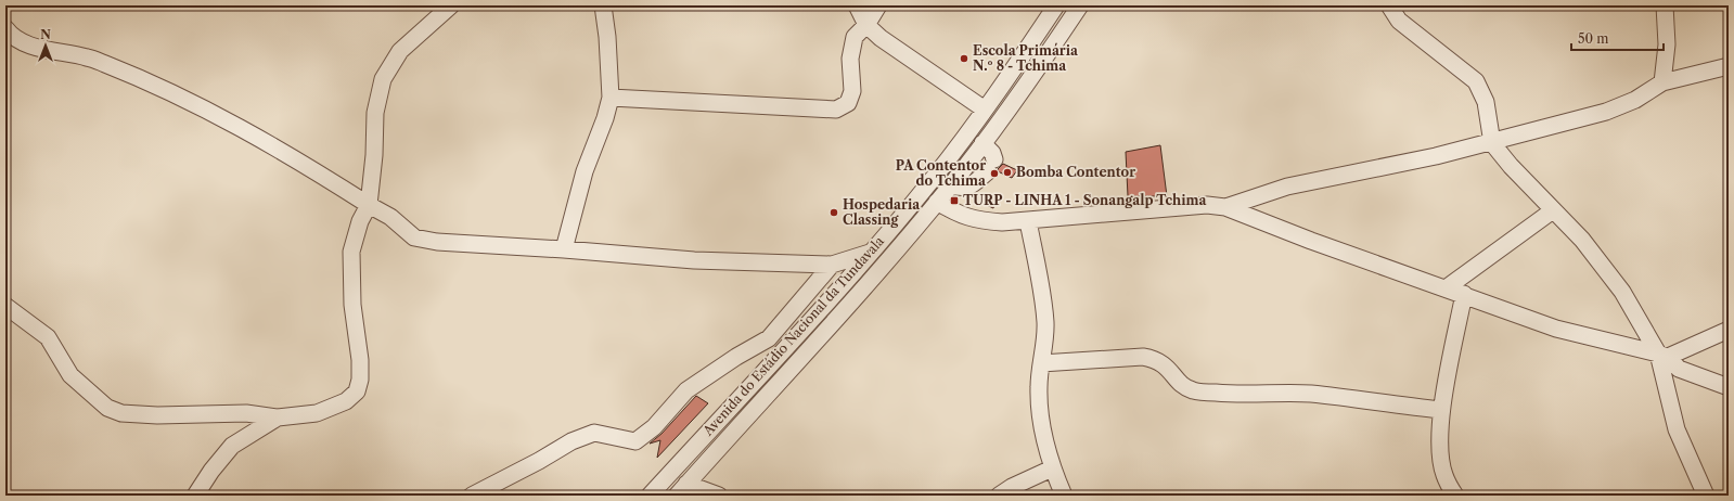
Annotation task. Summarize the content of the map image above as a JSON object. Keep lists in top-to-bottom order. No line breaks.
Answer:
{"streets":{"street":["Avenida do Estádio Nacional da Tundavala"]},"places":{"other":["Escola Primária N.º 8 - Tchima","Bomba Contentor","PA Contentor do Tchima","Hospedaria Classing"],"transit":["TURP - LINHA 1 - Sonangalp Tchima"]},"scale_bar":"50 m","north":"top"}
